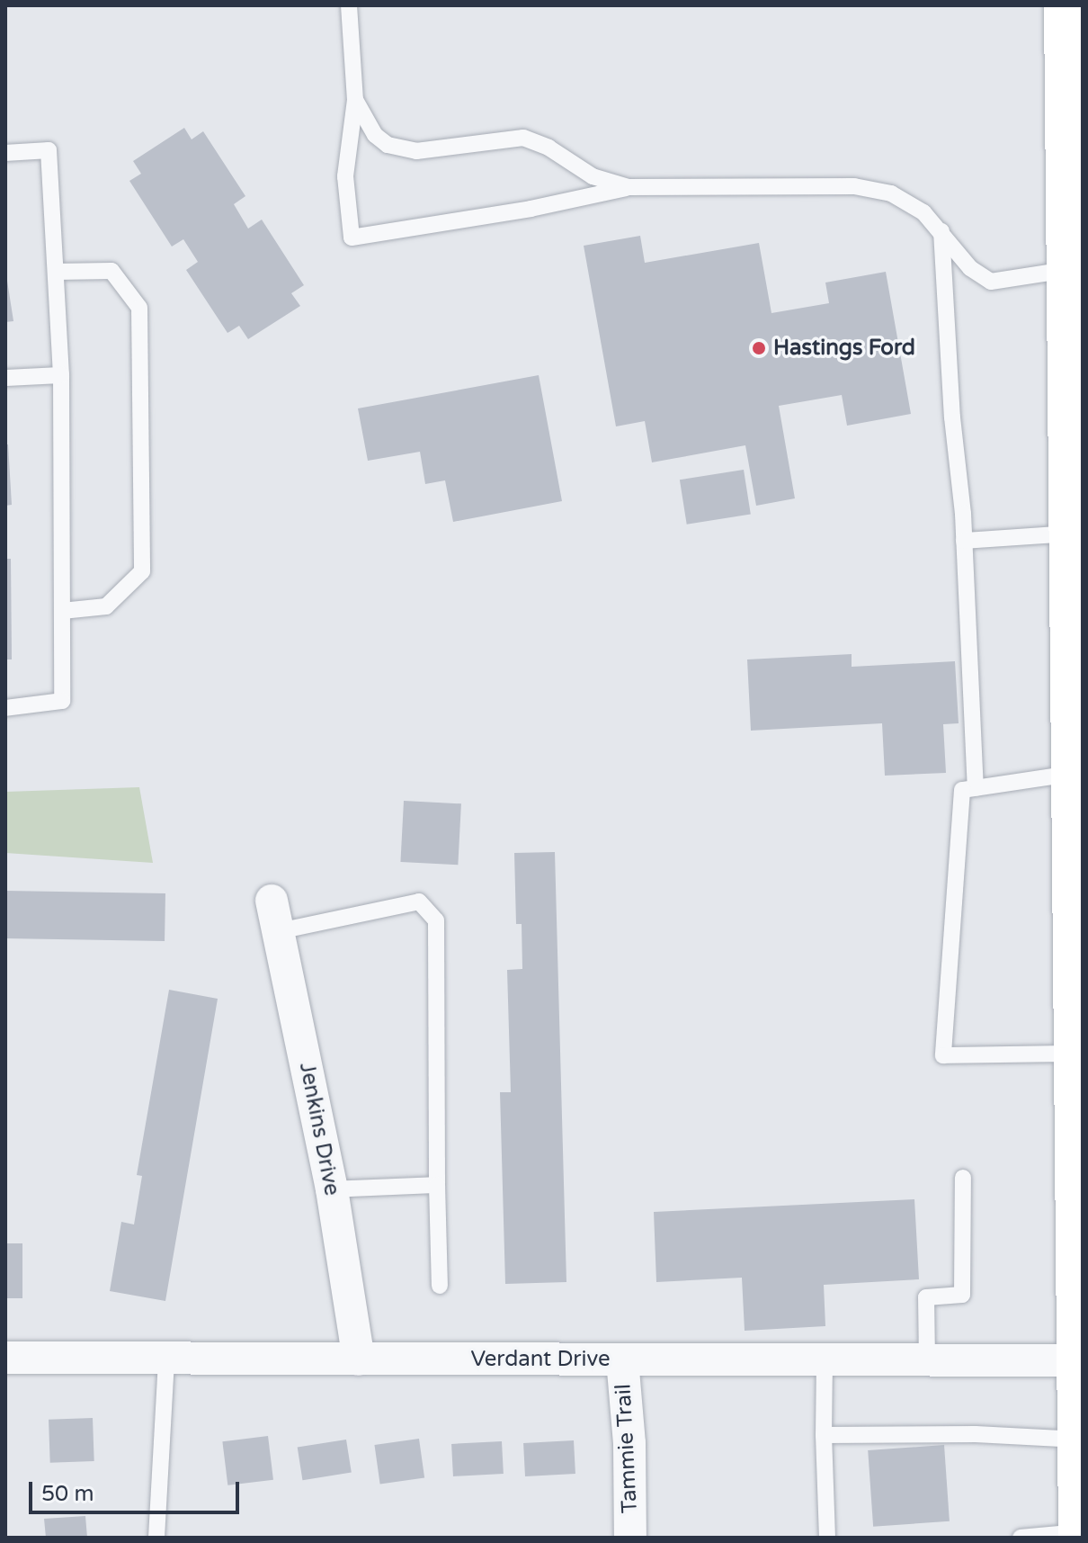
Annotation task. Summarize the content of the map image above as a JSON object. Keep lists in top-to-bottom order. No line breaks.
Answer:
{"streets":{"street":["Jenkins Drive","Verdant Drive","Tammie Trail"]},"crossings":[["Jenkins Drive","Verdant Drive"],["Verdant Drive","Tammie Trail"]],"places":["Hastings Ford"],"scale_bar":"50 m"}
